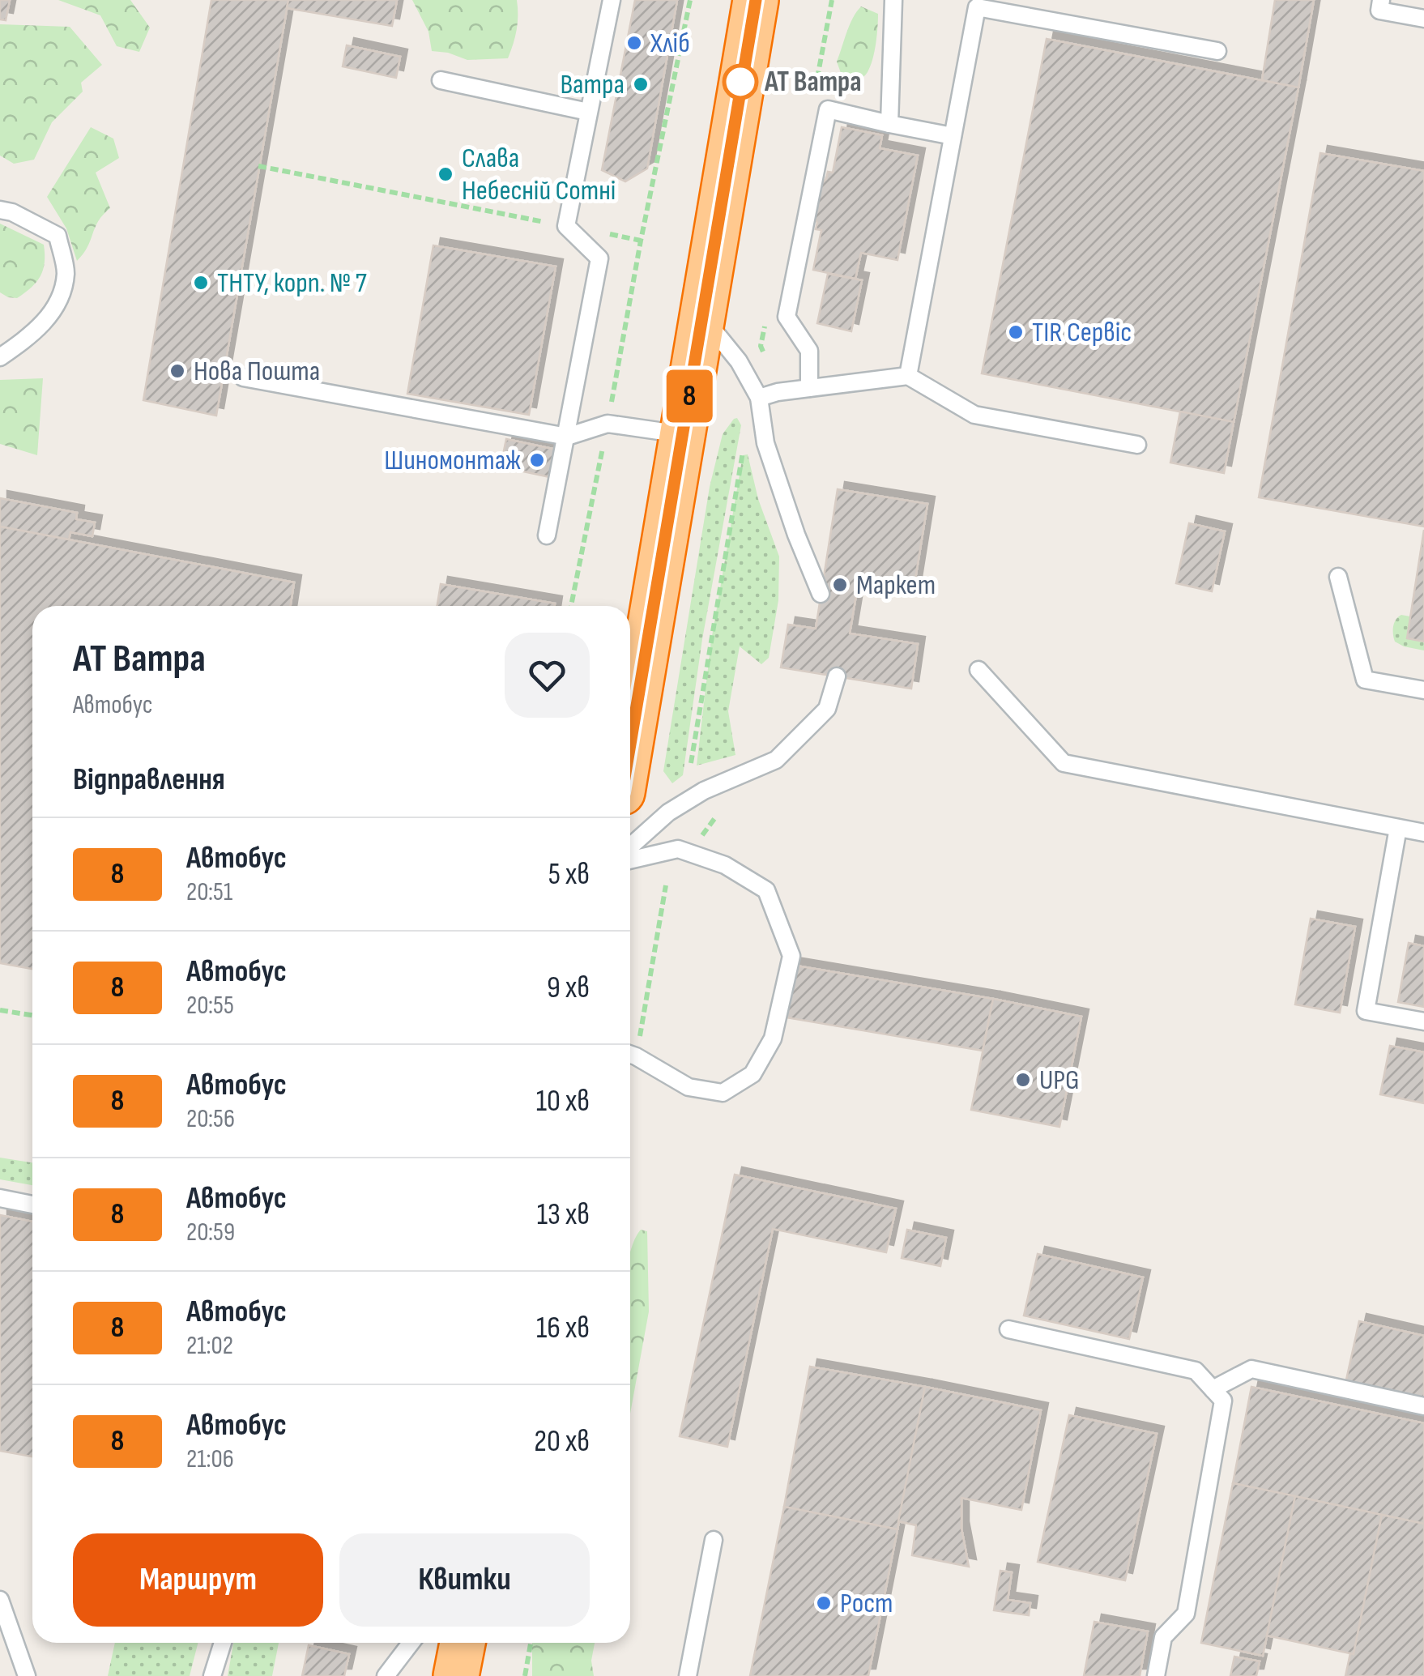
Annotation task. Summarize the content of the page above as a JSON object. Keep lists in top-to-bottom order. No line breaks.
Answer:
{"places":["Хліб","АТ Ватра","Ватра","Слава Небесній Сотні","ТНТУ, корп. № 7","TIR Сервіс","Нова Пошта","Шиномонтаж","Маркет","UPG","Рост"],"lines":["bus line 8"],"page":{"on_map":"8","heading":[["АТ Ватра","Автобус"],"Відправлення"],"list":[{"mark":"8","name":"Автобус","note":"20:51","value":"5 хв"},{"mark":"8","name":"Автобус","note":"20:55","value":"9 хв"},{"mark":"8","name":"Автобус","note":"20:56","value":"10 хв"},{"mark":"8","name":"Автобус","note":"20:59","value":"13 хв"},{"mark":"8","name":"Автобус","note":"21:02","value":"16 хв"},{"mark":"8","name":"Автобус","note":"21:06","value":"20 хв"}],"buttons":["Маршрут","Квитки"]}}
